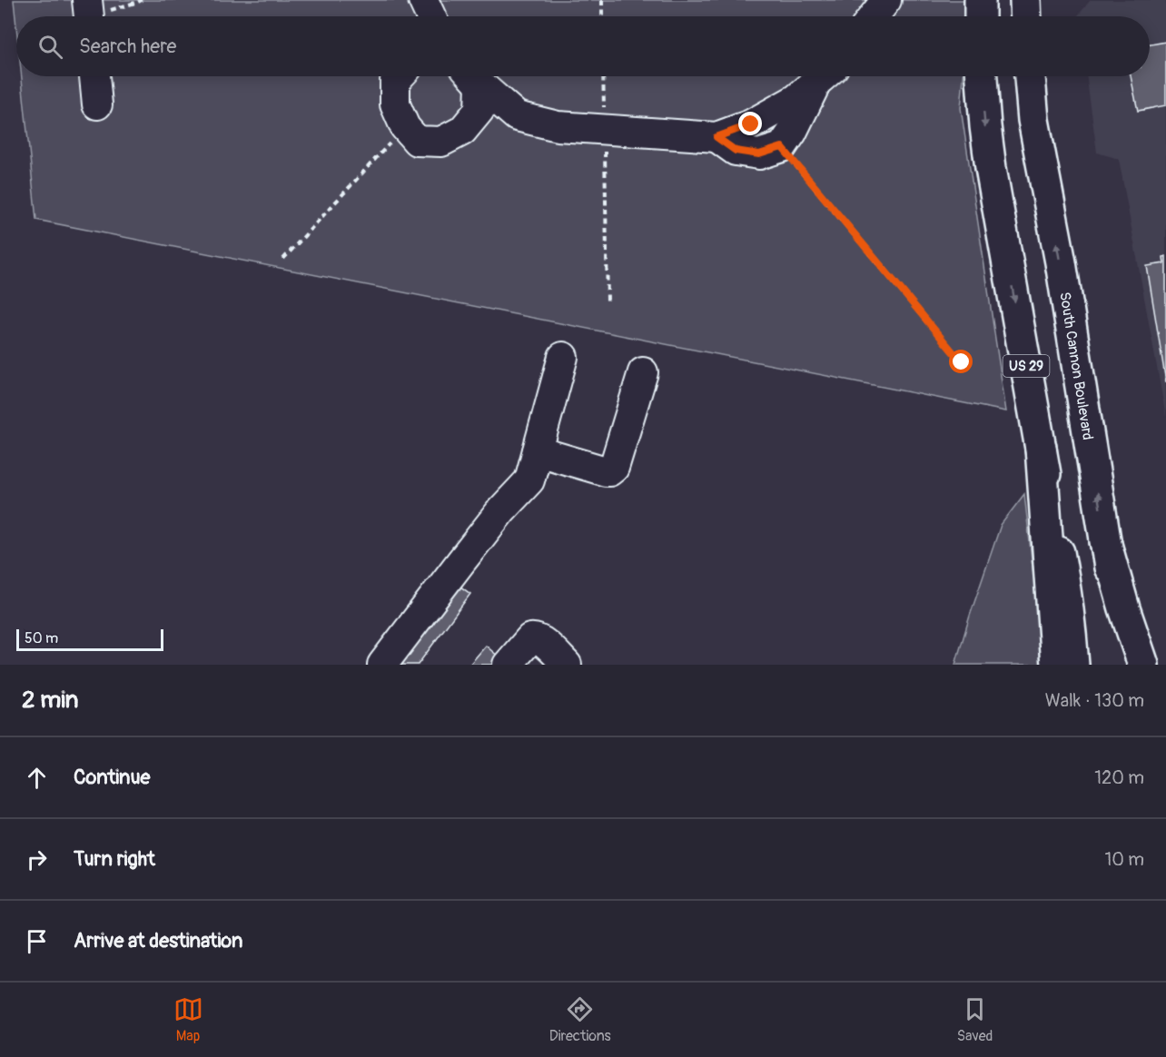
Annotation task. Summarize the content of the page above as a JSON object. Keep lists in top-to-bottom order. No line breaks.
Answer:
{"streets":{"main road":["US 29","South Cannon Boulevard"]},"scale_bar":"50 m","page":{"search":"Search here","scale":"50 m","heading":["2 min","Walk · 130 m"],"list":[["Continue","120 m"],["Turn right","10 m"],"Arrive at destination"],"nav":["Map","Directions","Saved"]}}
